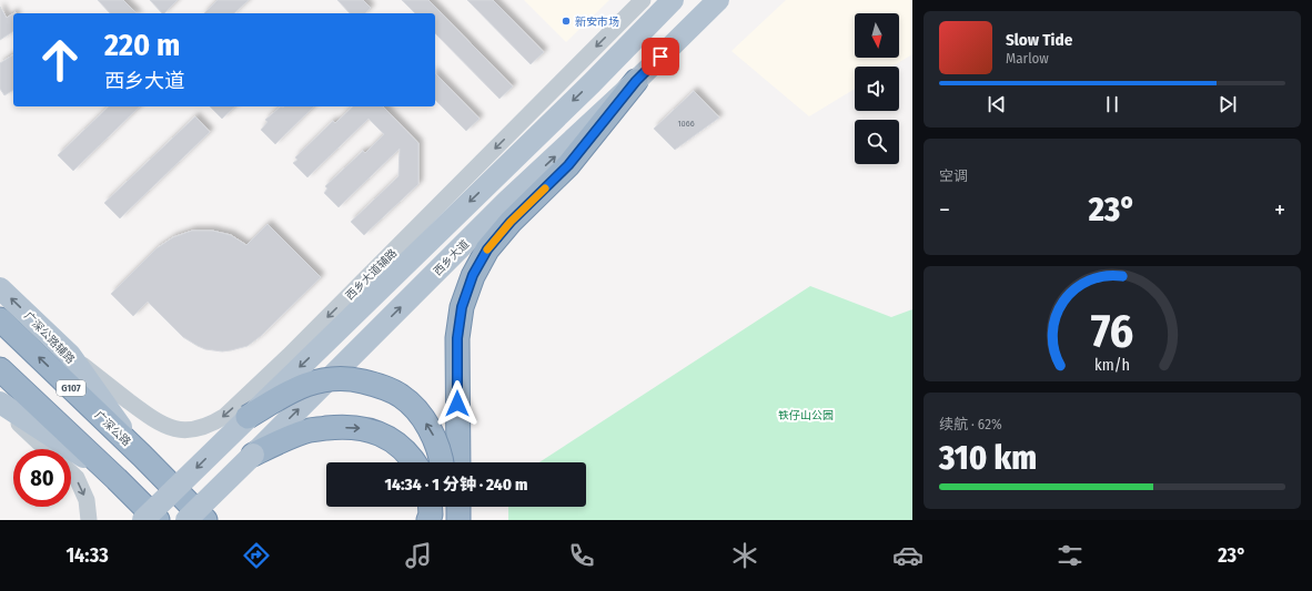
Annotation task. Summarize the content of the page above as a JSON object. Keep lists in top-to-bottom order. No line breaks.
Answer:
{"streets":{"highway":["G107","广深公路"],"main road":["西乡大道","广深公路辅路"],"street":["西乡大道辅路"]},"crossings":[["西乡大道辅路","广深公路辅路"],["广深公路辅路","广深公路"]],"one_way":["西乡大道辅路","广深公路辅路"],"parks":["铁仔山公园"],"places":["新安市场"],"house_numbers":["1066"],"north":"bottom","page":{"turn":["220 m","西乡大道"],"song":["Slow Tide","Marlow"],"tile":["空调",["续航 · 62%","310 km"]],"heat":["−","23°","+"],"limit":"80","trip":"14:34 · 1 分钟 · 240 m","tabs":["14:33","23°"],"gauge":["76","km/h"]}}
